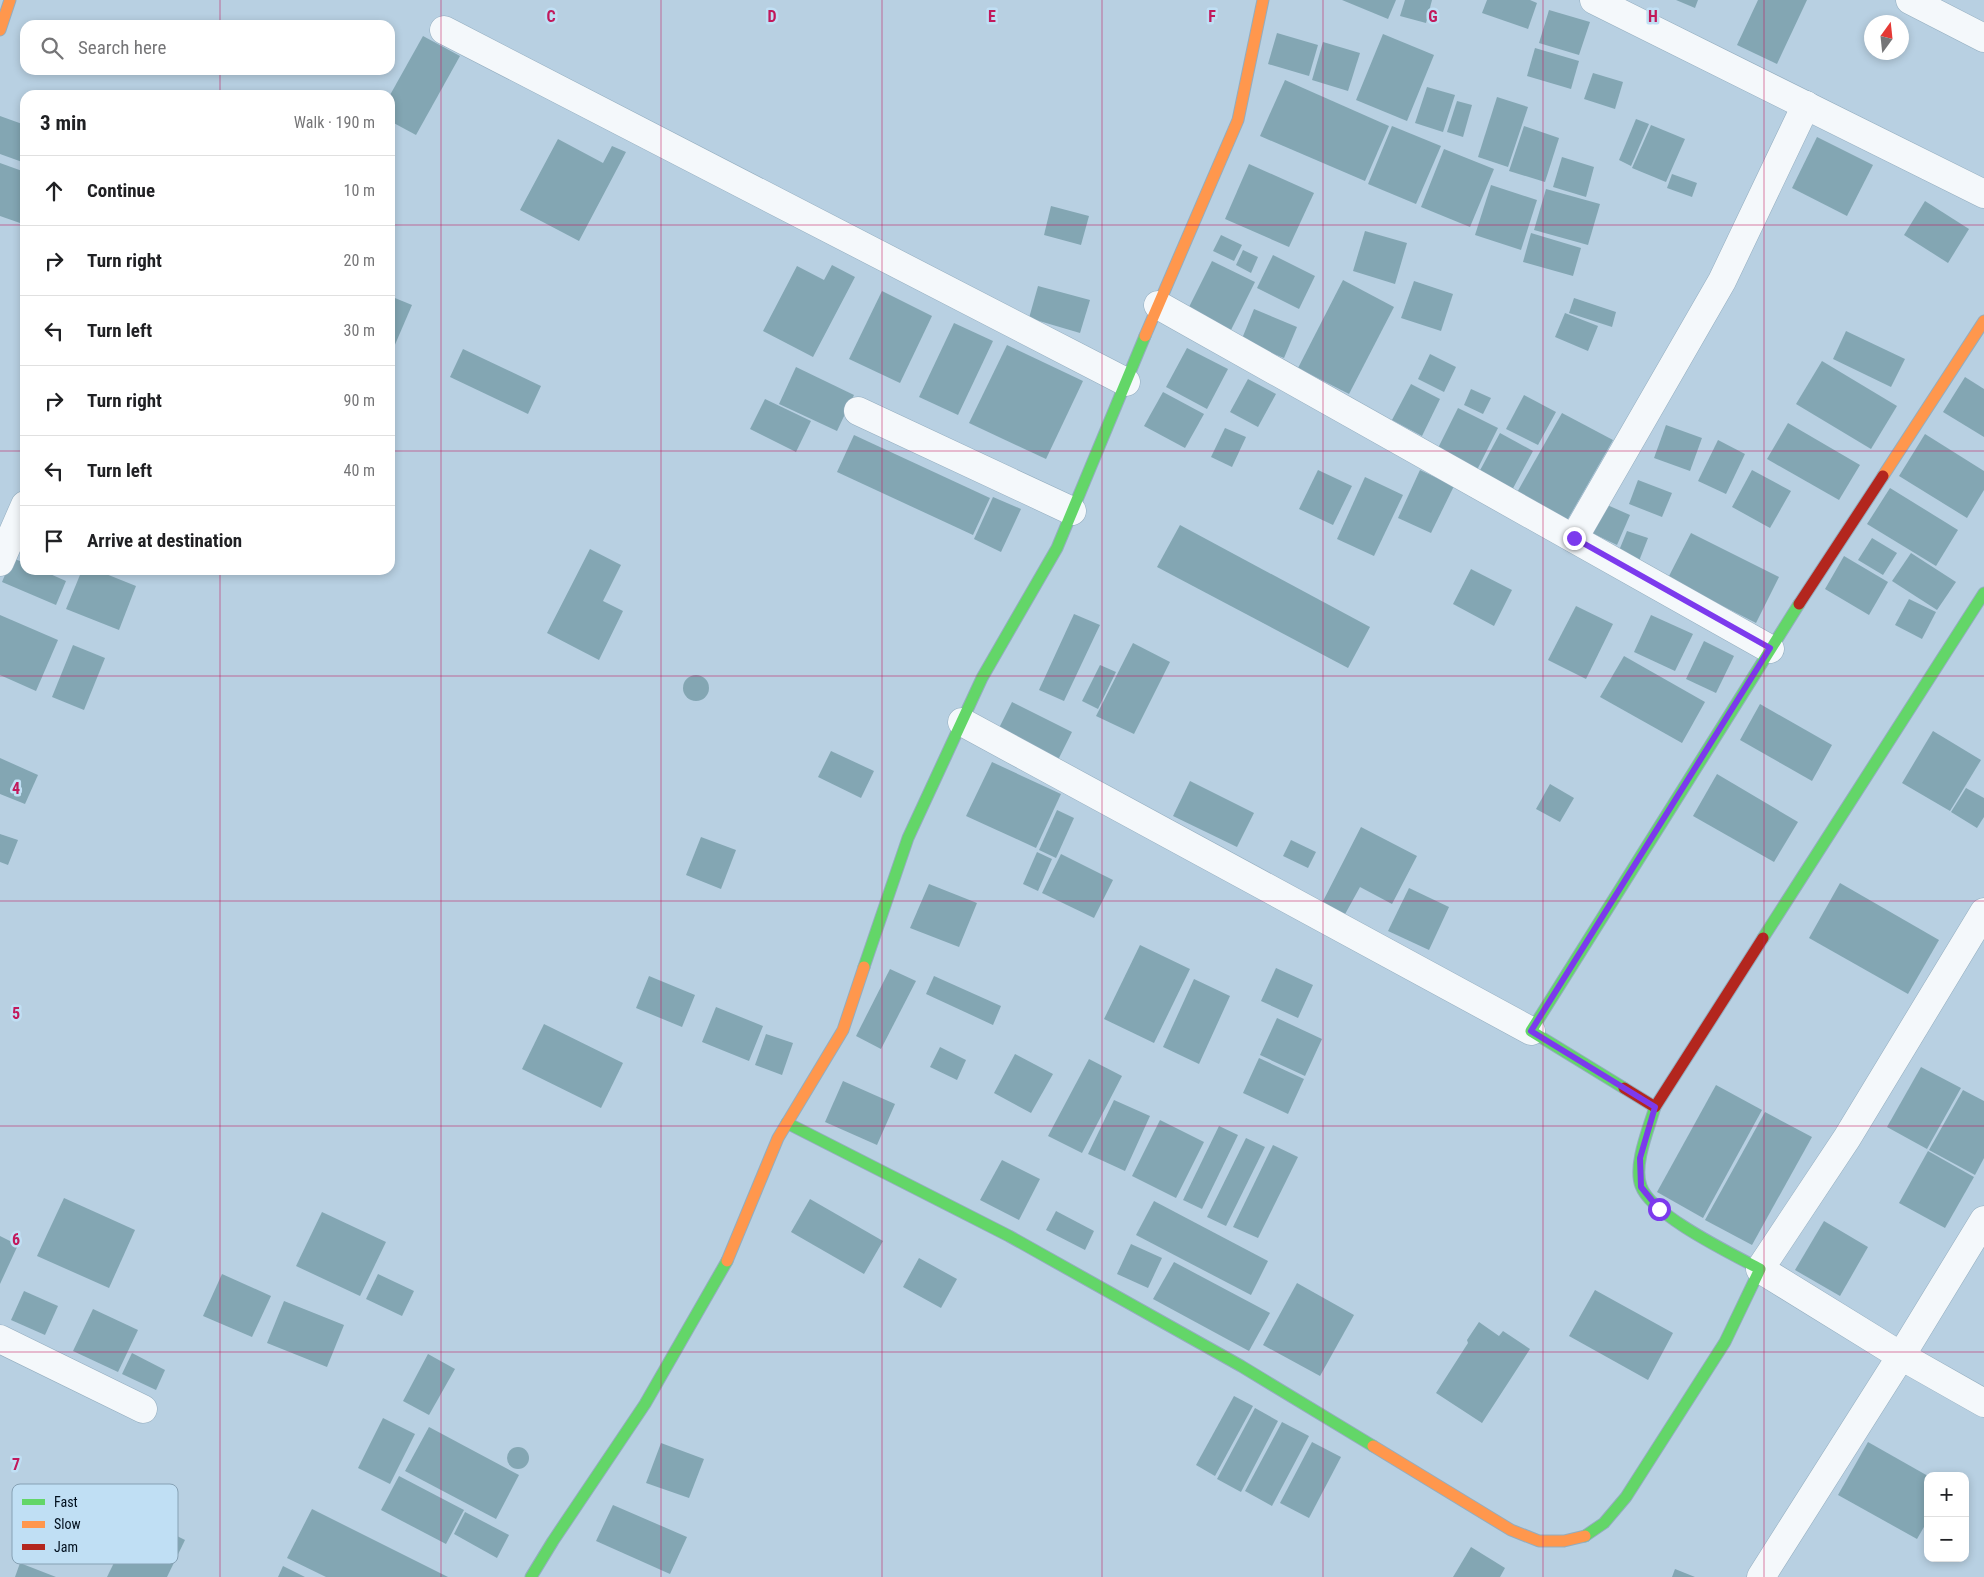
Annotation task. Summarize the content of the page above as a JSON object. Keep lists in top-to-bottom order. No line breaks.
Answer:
{"legend":["Fast","Slow","Jam"],"north":"top","page":{"search":"Search here","heading":["3 min","Walk · 190 m"],"list":[["Continue","10 m"],["Turn right","20 m"],["Turn left","30 m"],["Turn right","90 m"],["Turn left","40 m"],"Arrive at destination"],"map_buttons":["+","−"]},"grid":{"columns":["C","D","E","F","G","H"],"rows":["4","5","6","7"]}}
